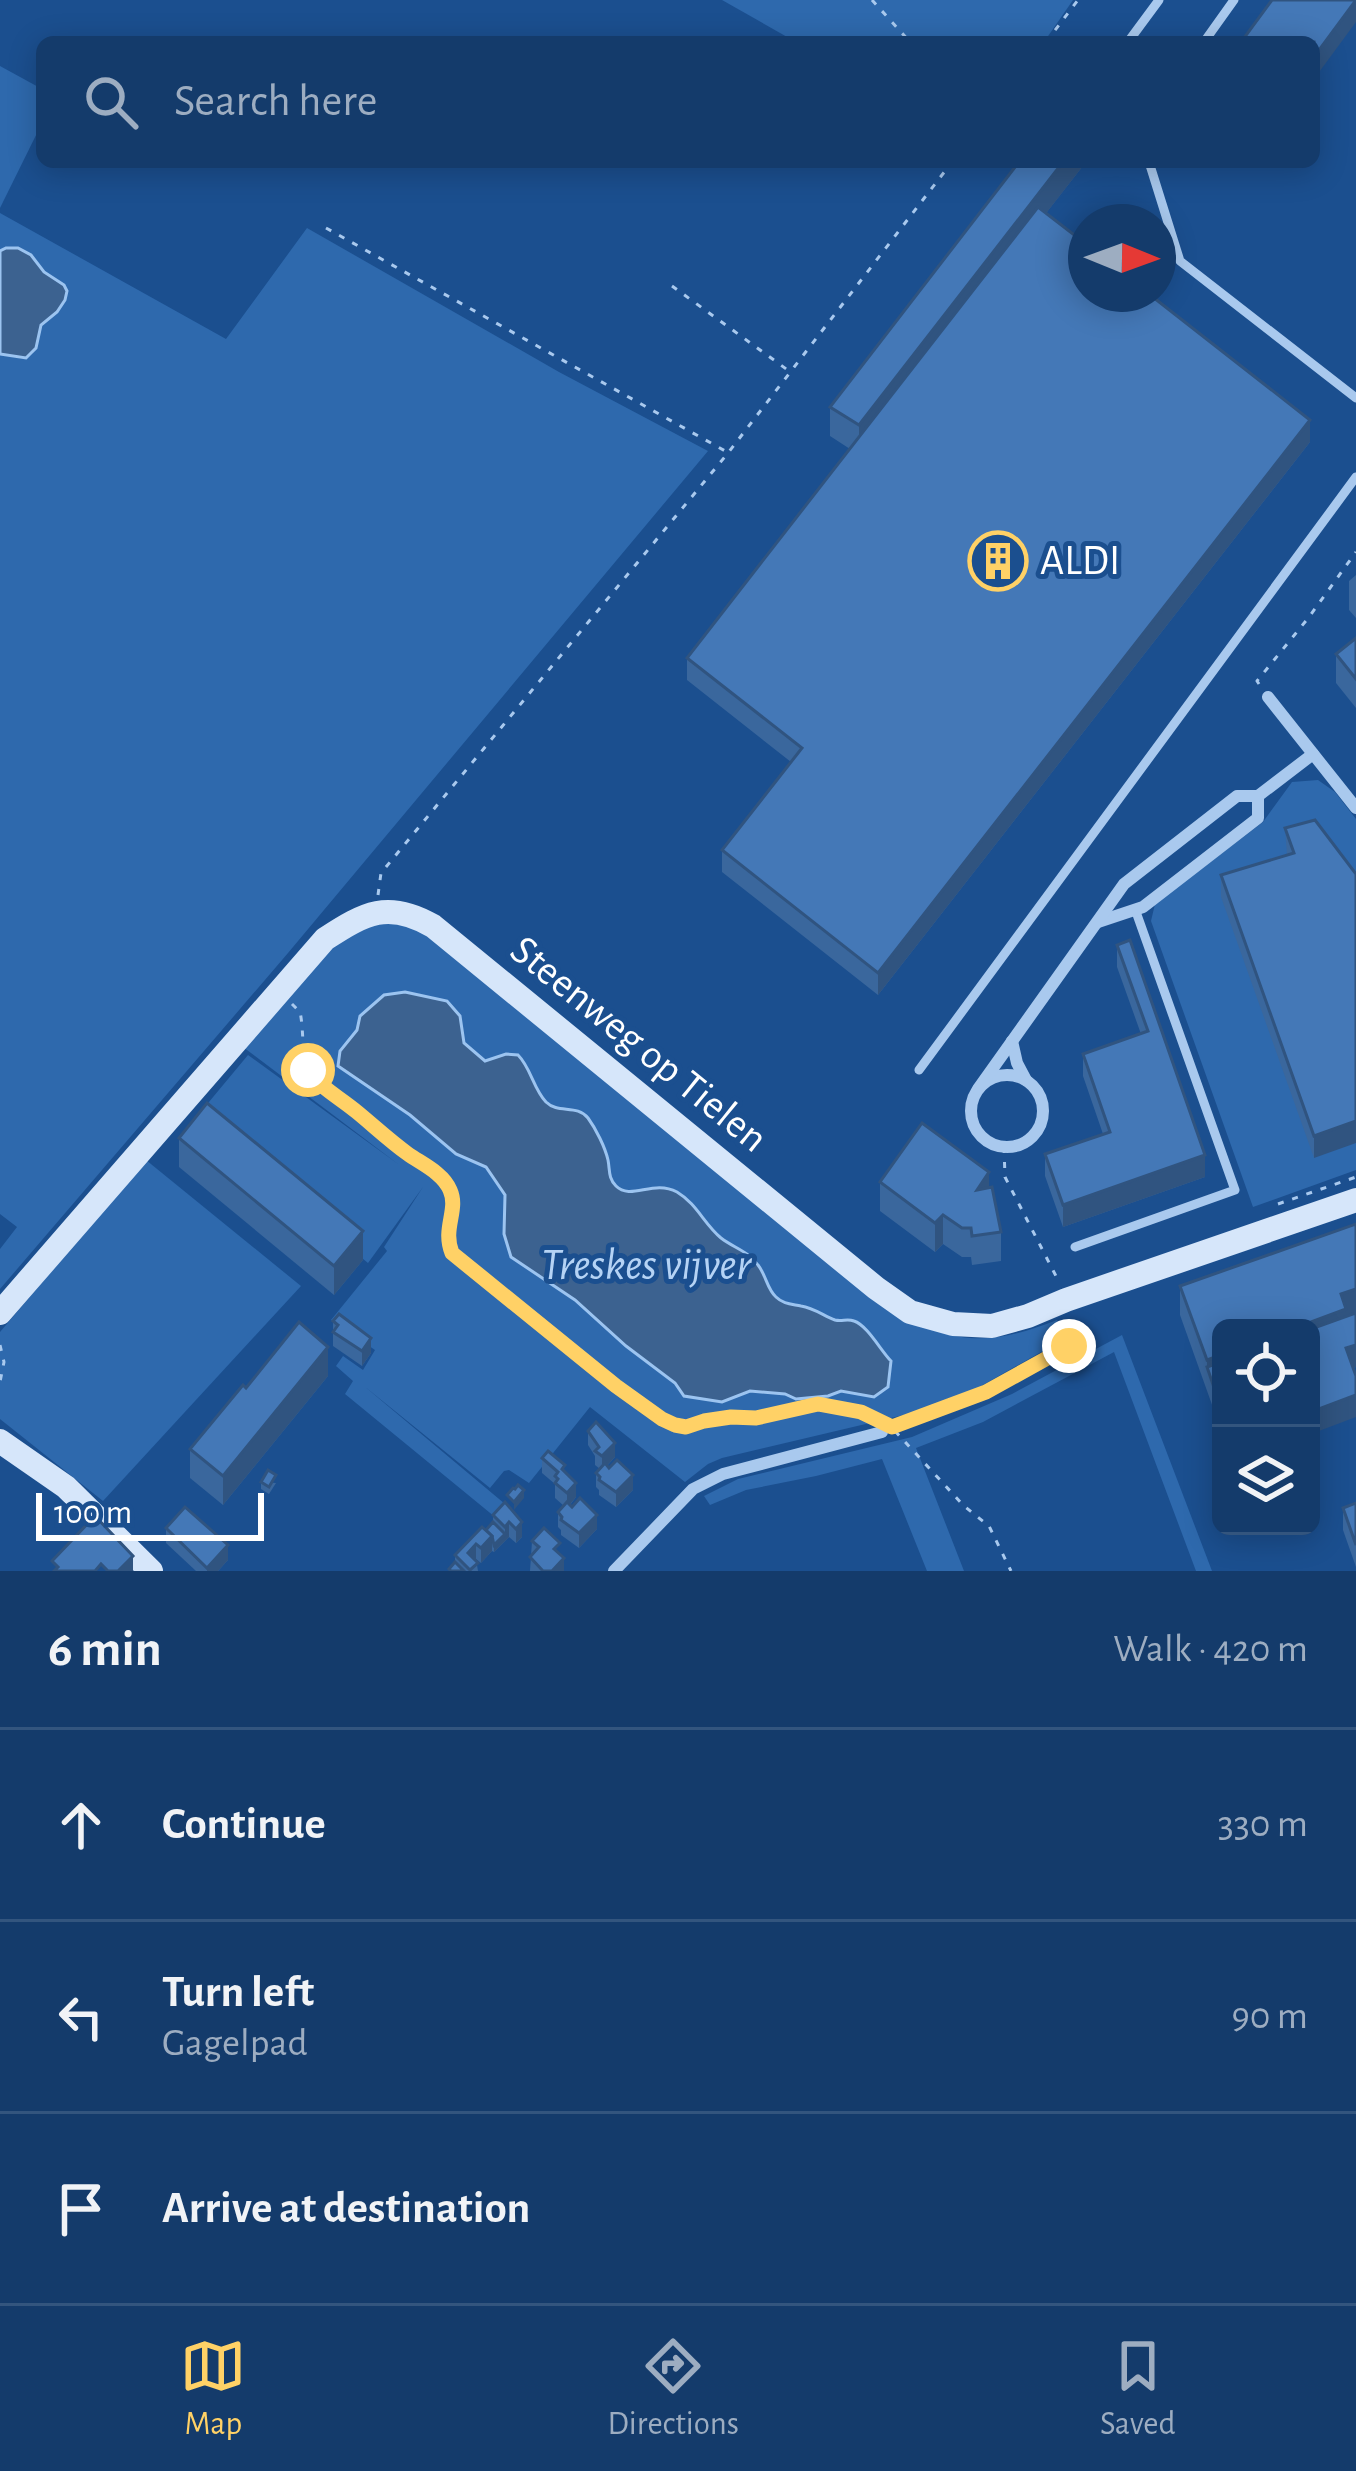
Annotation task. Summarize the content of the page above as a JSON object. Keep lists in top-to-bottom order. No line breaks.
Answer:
{"streets":{"street":["Steenweg op Tielen"]},"water":["Treskes vijver"],"places":{"building":["ALDI"]},"scale_bar":"100 m","north":"right","page":{"search":"Search here","scale":"100 m","heading":["6 min","Walk · 420 m"],"list":[["Continue","330 m"],["Turn left","Gagelpad","90 m"],"Arrive at destination"],"nav":["Map","Directions","Saved"]}}
